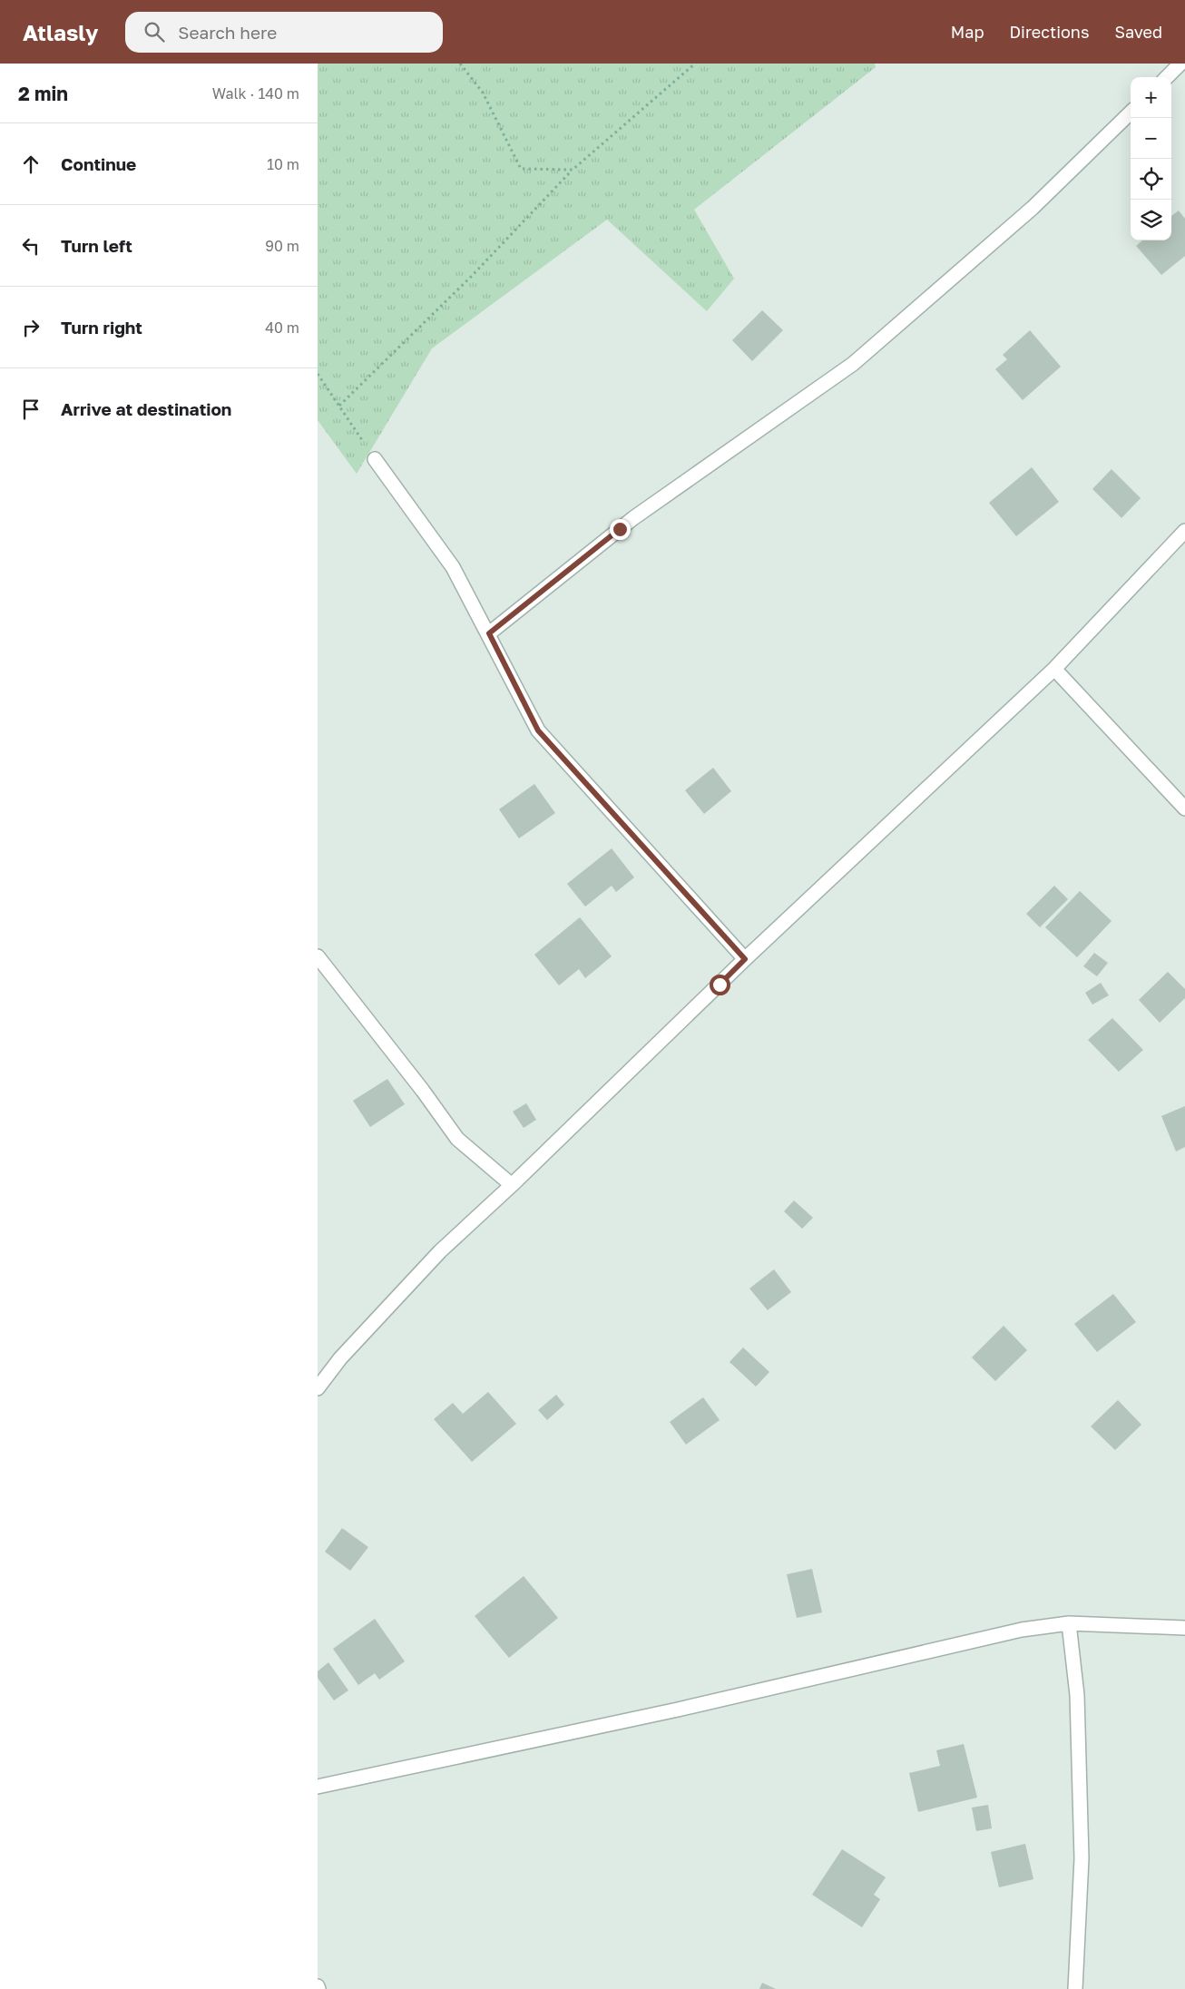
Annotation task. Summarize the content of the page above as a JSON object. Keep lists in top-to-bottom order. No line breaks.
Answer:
{"page":{"header":"Atlasly","search":"Search here","nav":["Map","Directions","Saved"],"heading":["2 min","Walk · 140 m"],"map_buttons":["+","−"],"list":[["Continue","10 m"],["Turn left","90 m"],["Turn right","40 m"],"Arrive at destination"]}}
